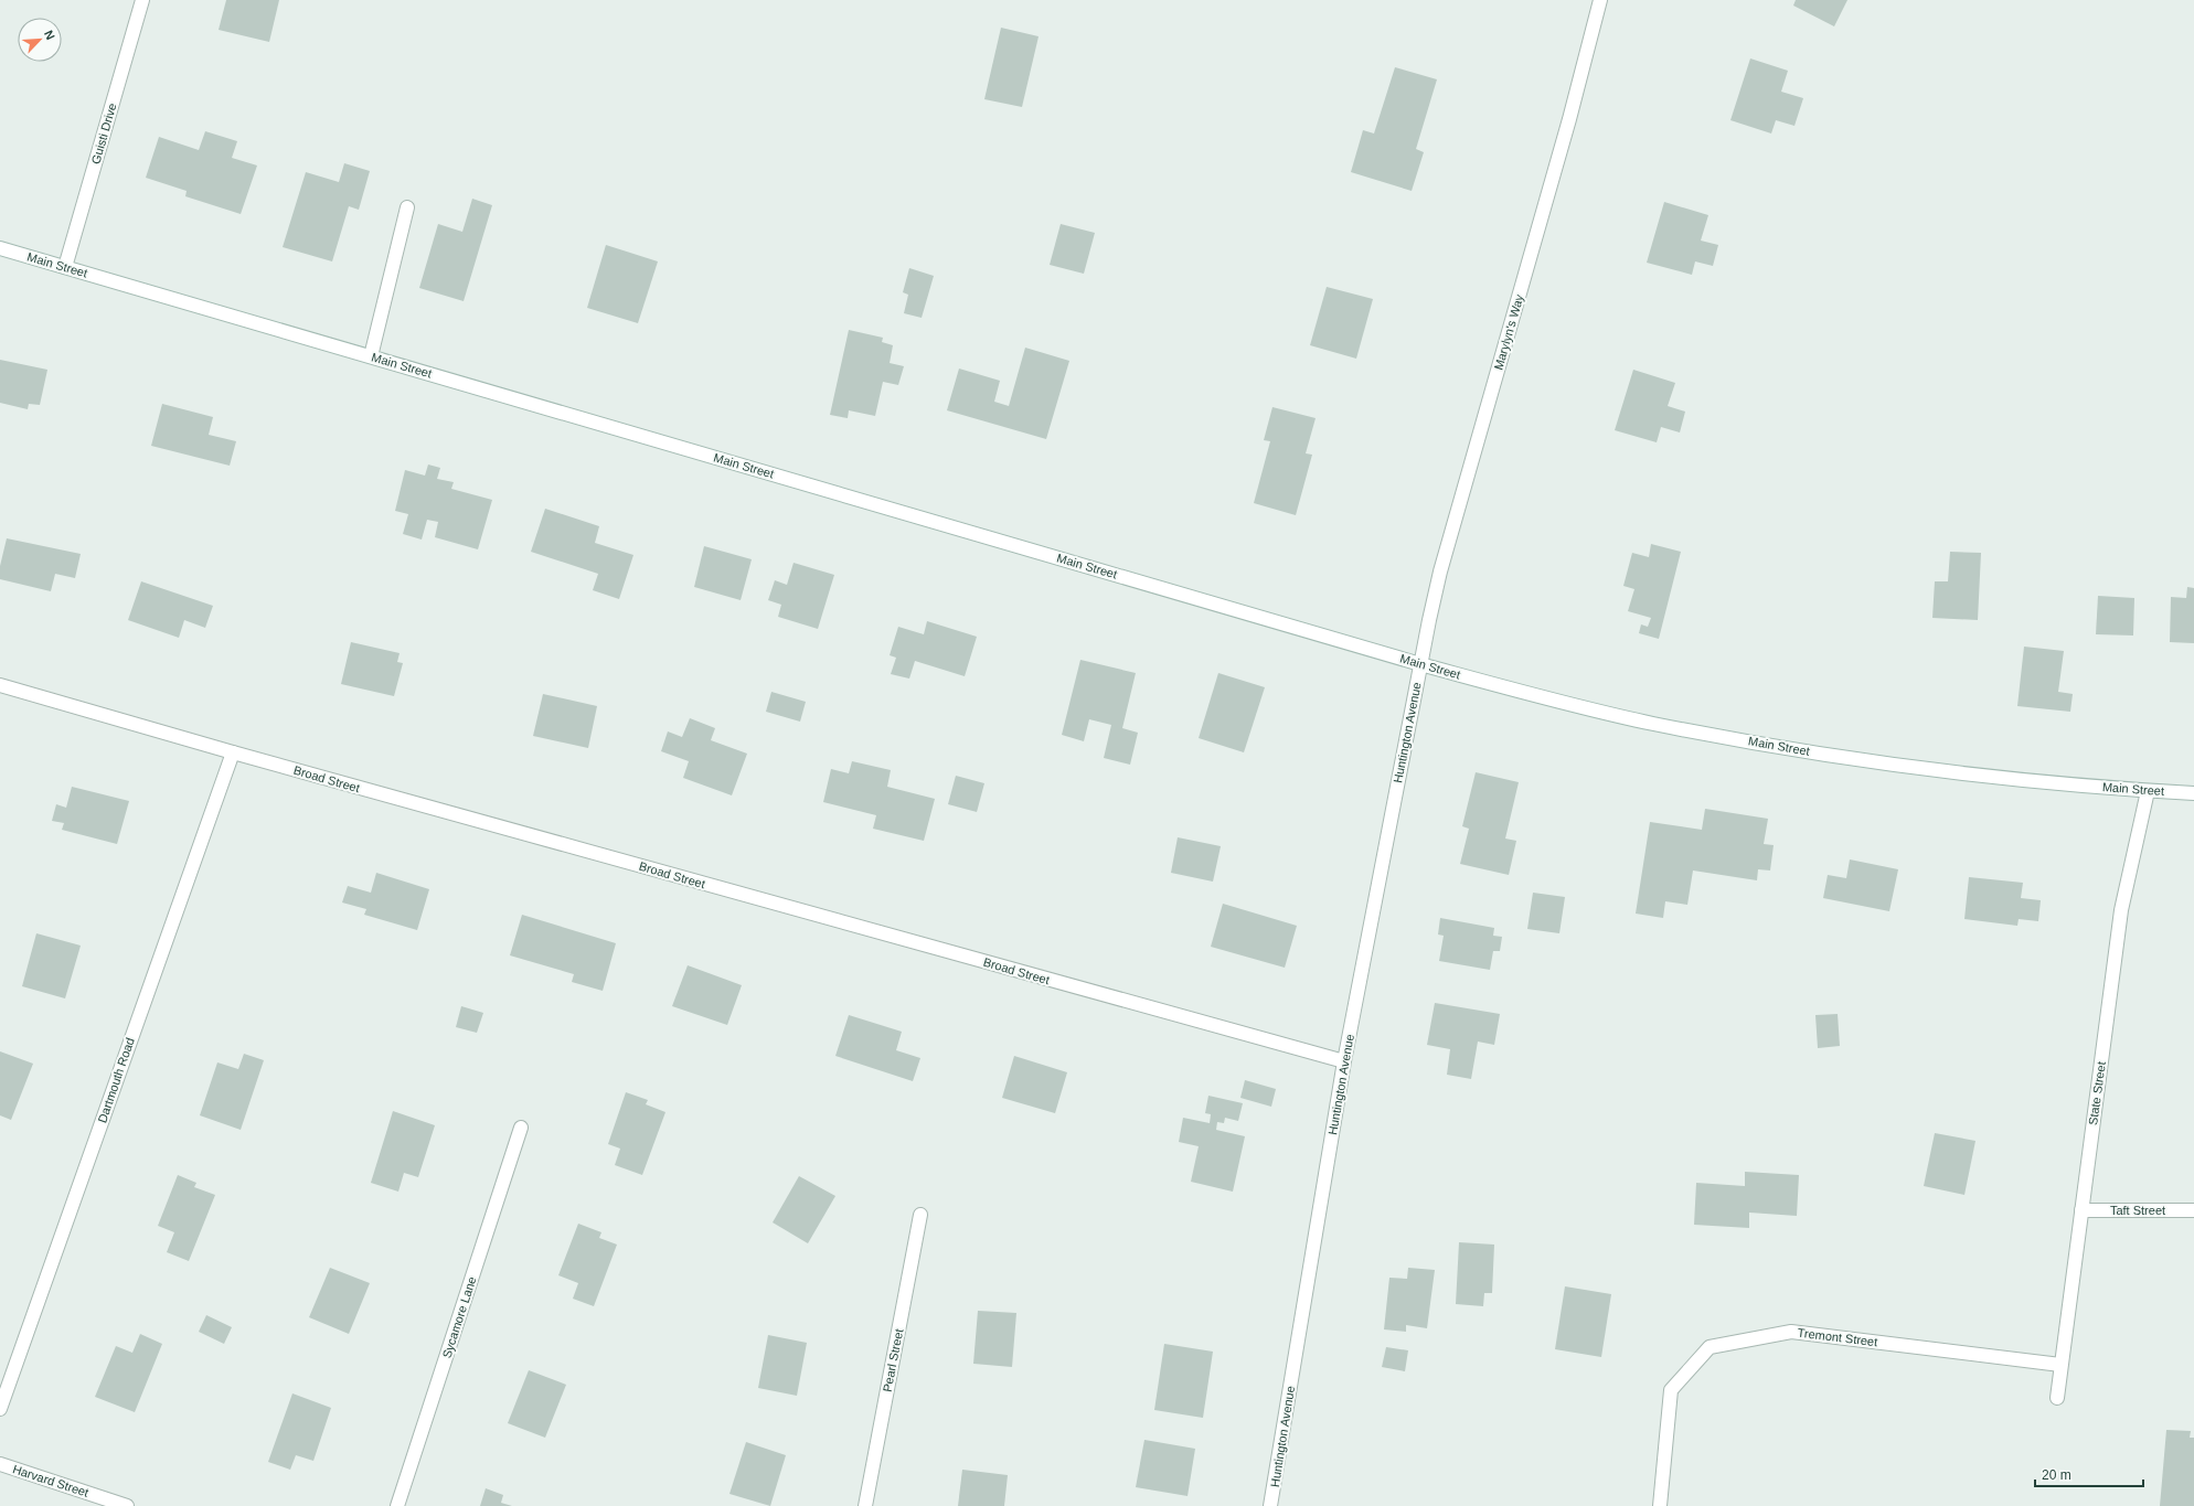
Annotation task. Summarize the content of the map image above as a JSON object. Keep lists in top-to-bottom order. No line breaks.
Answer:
{"streets":{"street":["Guisti Drive","Main Street","Marylyn's Way","Huntington Avenue","Broad Street","Dartmouth Road","State Street","Taft Street","Sycamore Lane","Tremont Street","Pearl Street","Harvard Street"]},"crossings":[["Guisti Drive","Main Street"],["Main Street","Marylyn's Way"],["Main Street","Huntington Avenue"],["Main Street","State Street"],["Marylyn's Way","Huntington Avenue"],["Huntington Avenue","Broad Street"],["Broad Street","Dartmouth Road"],["State Street","Taft Street"],["State Street","Tremont Street"]],"scale_bar":"20 m","north":"top right"}
